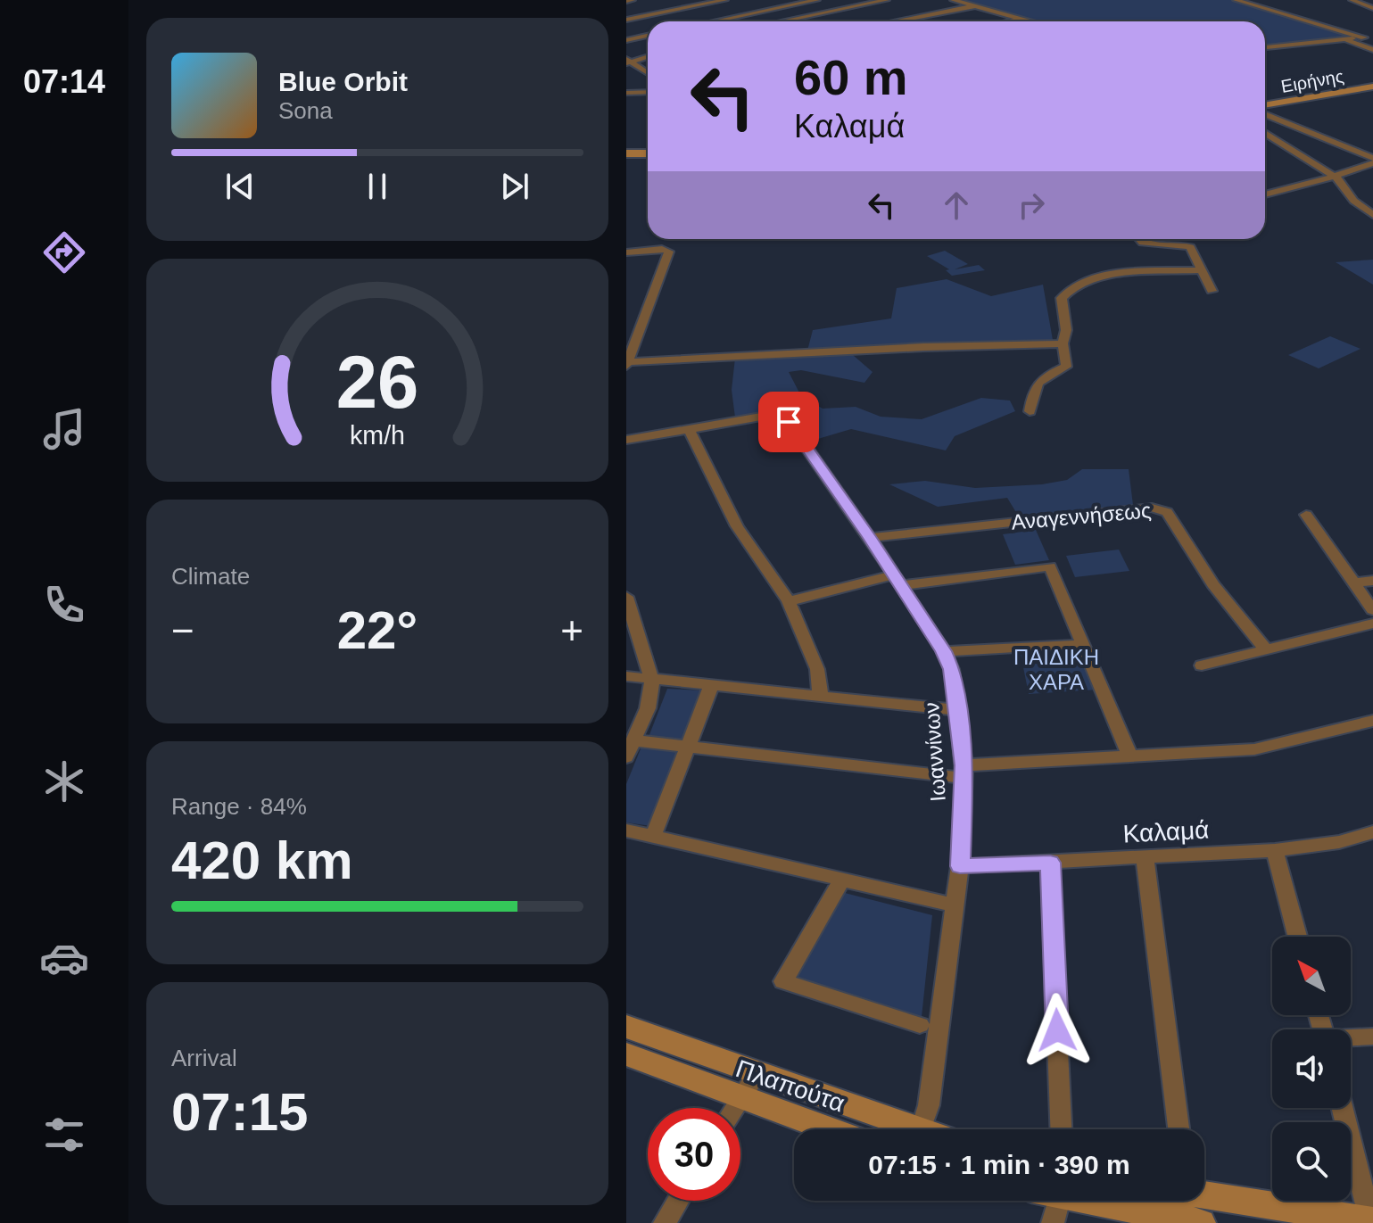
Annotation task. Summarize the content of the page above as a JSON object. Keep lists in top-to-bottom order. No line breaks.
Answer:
{"streets":{"main road":["Ειρήνης","Πλαπούτα"],"street":["Αναγεννήσεως","Ιωαννίνων","Καλαμά"]},"crossings":[["Αναγεννήσεως","Ιωαννίνων"],["Ιωαννίνων","Καλαμά"]],"parks":["ΠΑΙΔΙΚΗ ΧΑΡΑ"],"north":"top left","page":{"tabs":"07:14","turn":["60 m","Καλαμά"],"song":["Blue Orbit","Sona"],"tile":["Climate",["Range · 84%","420 km"],["Arrival","07:15"]],"heat":["−","22°","+"],"limit":"30","trip":"07:15 · 1 min · 390 m","gauge":["26","km/h"]}}
